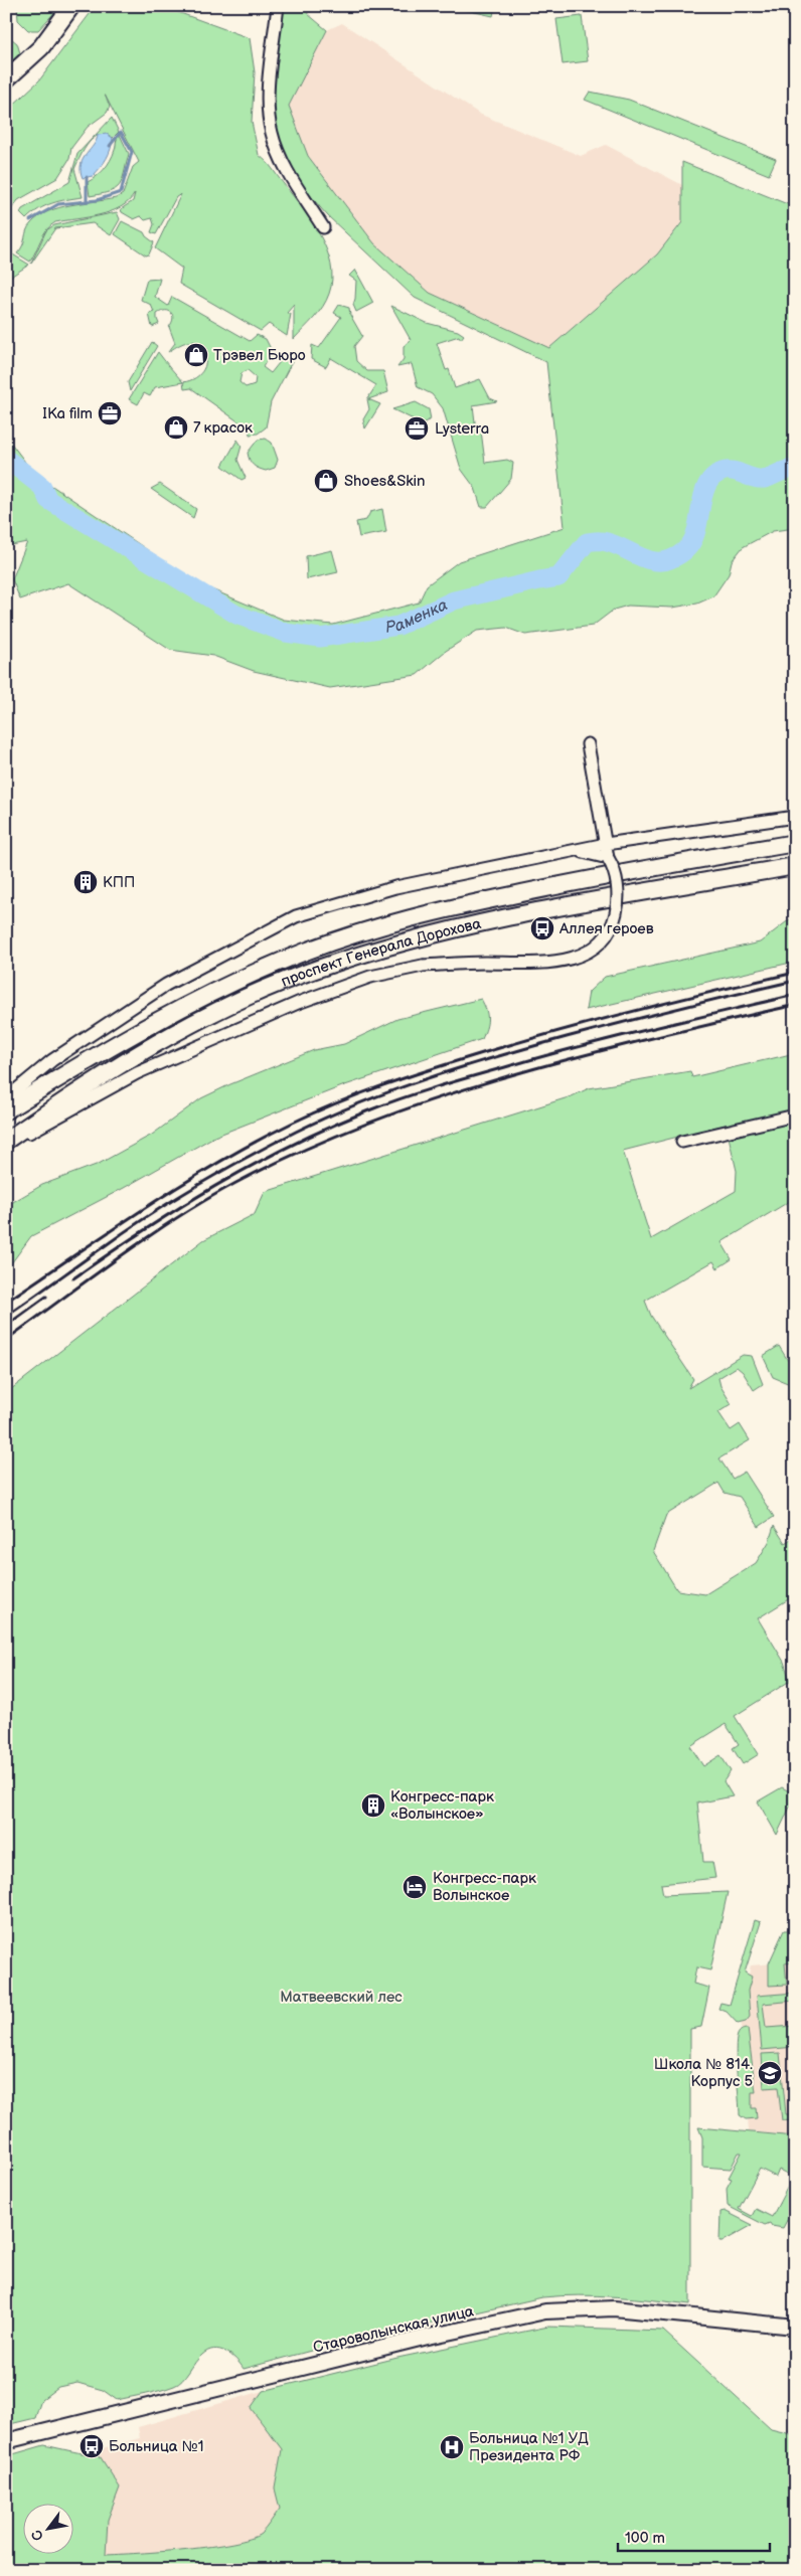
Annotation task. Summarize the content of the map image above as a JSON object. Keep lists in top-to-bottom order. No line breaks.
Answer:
{"streets":{"main road":["проспект Генерала Дорохова"],"street":["Староволынская улица"]},"water":["Раменка"],"parks":["Матвеевский лес"],"places":{"shop":["Трэвел Бюро","7 красок","Shoes&Skin"],"office":["IKa film","Lysterra"],"building":["КПП","Конгресс-парк «Волынское»"],"bus stop":["Аллея героев","Больница №1"],"hotel":["Конгресс-парк Волынское"],"school or university":["Школа № 814. Корпус 5"],"hospital":["Больница №1 УД Президента РФ"]},"scale_bar":"100 m","north":"bottom left"}
